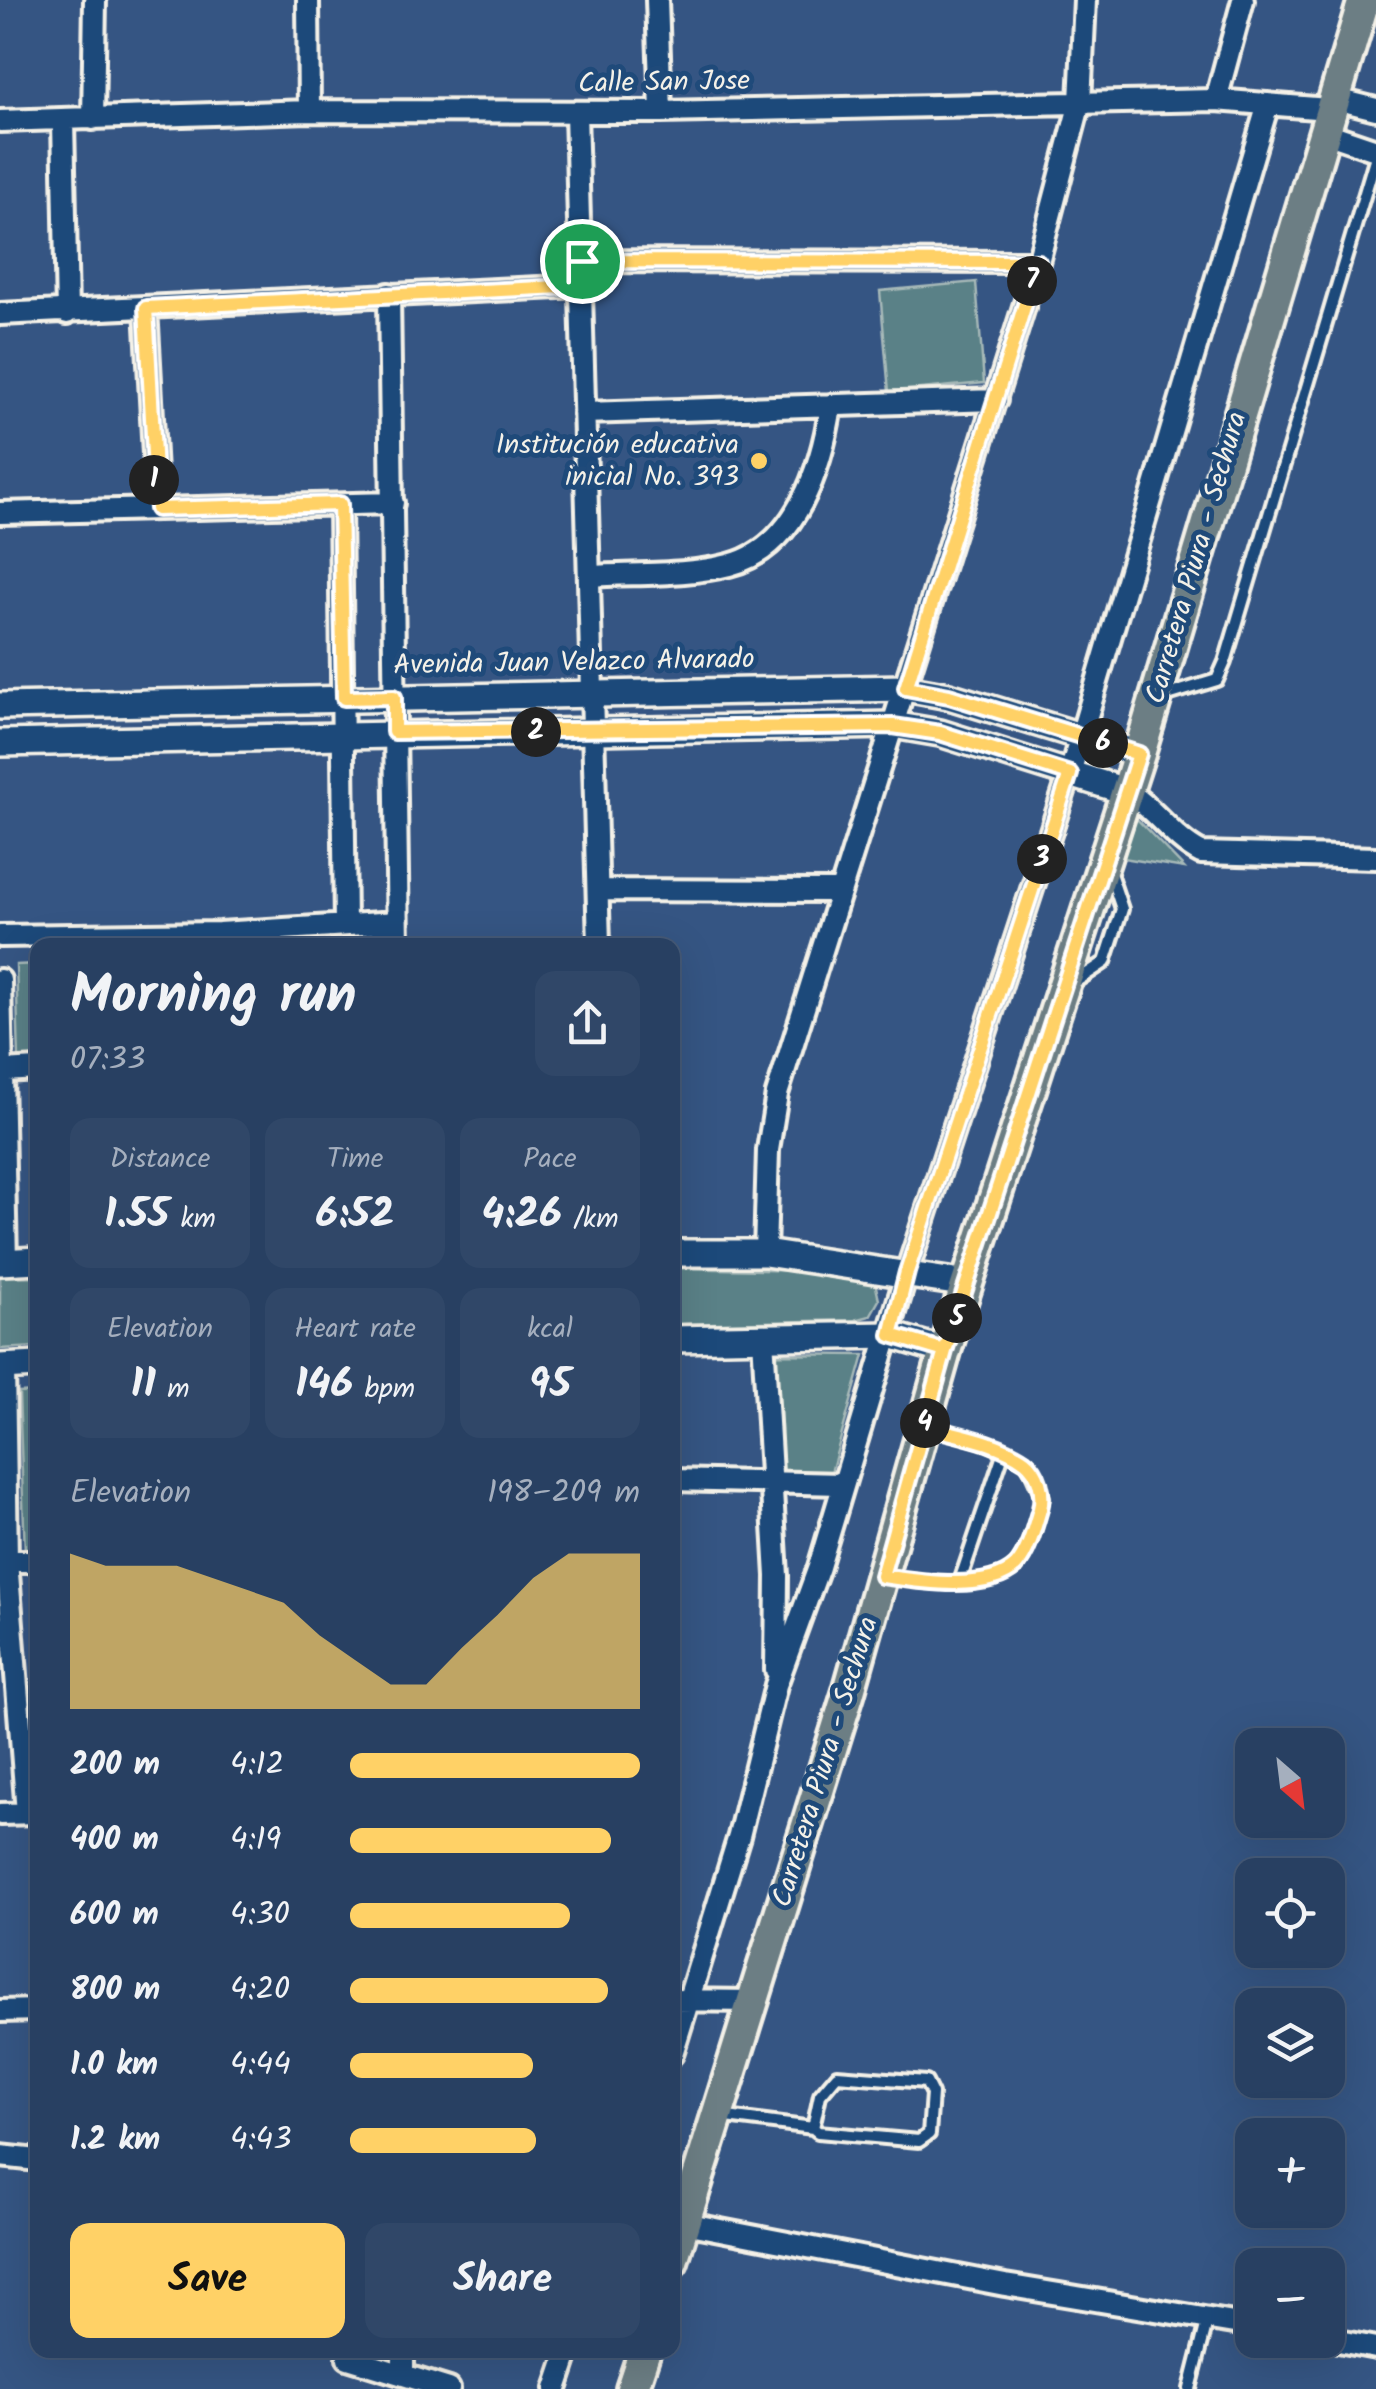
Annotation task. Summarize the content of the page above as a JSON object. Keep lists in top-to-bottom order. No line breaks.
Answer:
{"streets":{"main road":["Carretera Piura - Sechura"],"street":["Calle San Jose","Avenida Juan Velazco Alvarado"]},"crossings":[["Calle San Jose","Carretera Piura - Sechura"],["Carretera Piura - Sechura","Avenida Juan Velazco Alvarado"]],"places":["Institución educativa inicial No. 393"],"north":"bottom right","page":{"pins":["7","1","2","6","3","5","4"],"heading":["Morning run","07:33"],"stats":[["Distance","1.55 km"],["Time","6:52"],["Pace","4:26 /km"],["Elevation","11 m"],["Heart rate","146 bpm"],["kcal","95"]],"chart":["Elevation","198–209 m"],"map_buttons":["+","−"],"list":[{"name":"200 m","note":"4:12"},{"name":"400 m","note":"4:19"},{"name":"600 m","note":"4:30"},{"name":"800 m","note":"4:20"},{"name":"1.0 km","note":"4:44"},{"name":"1.2 km","note":"4:43"}],"buttons":["Save","Share"]}}
